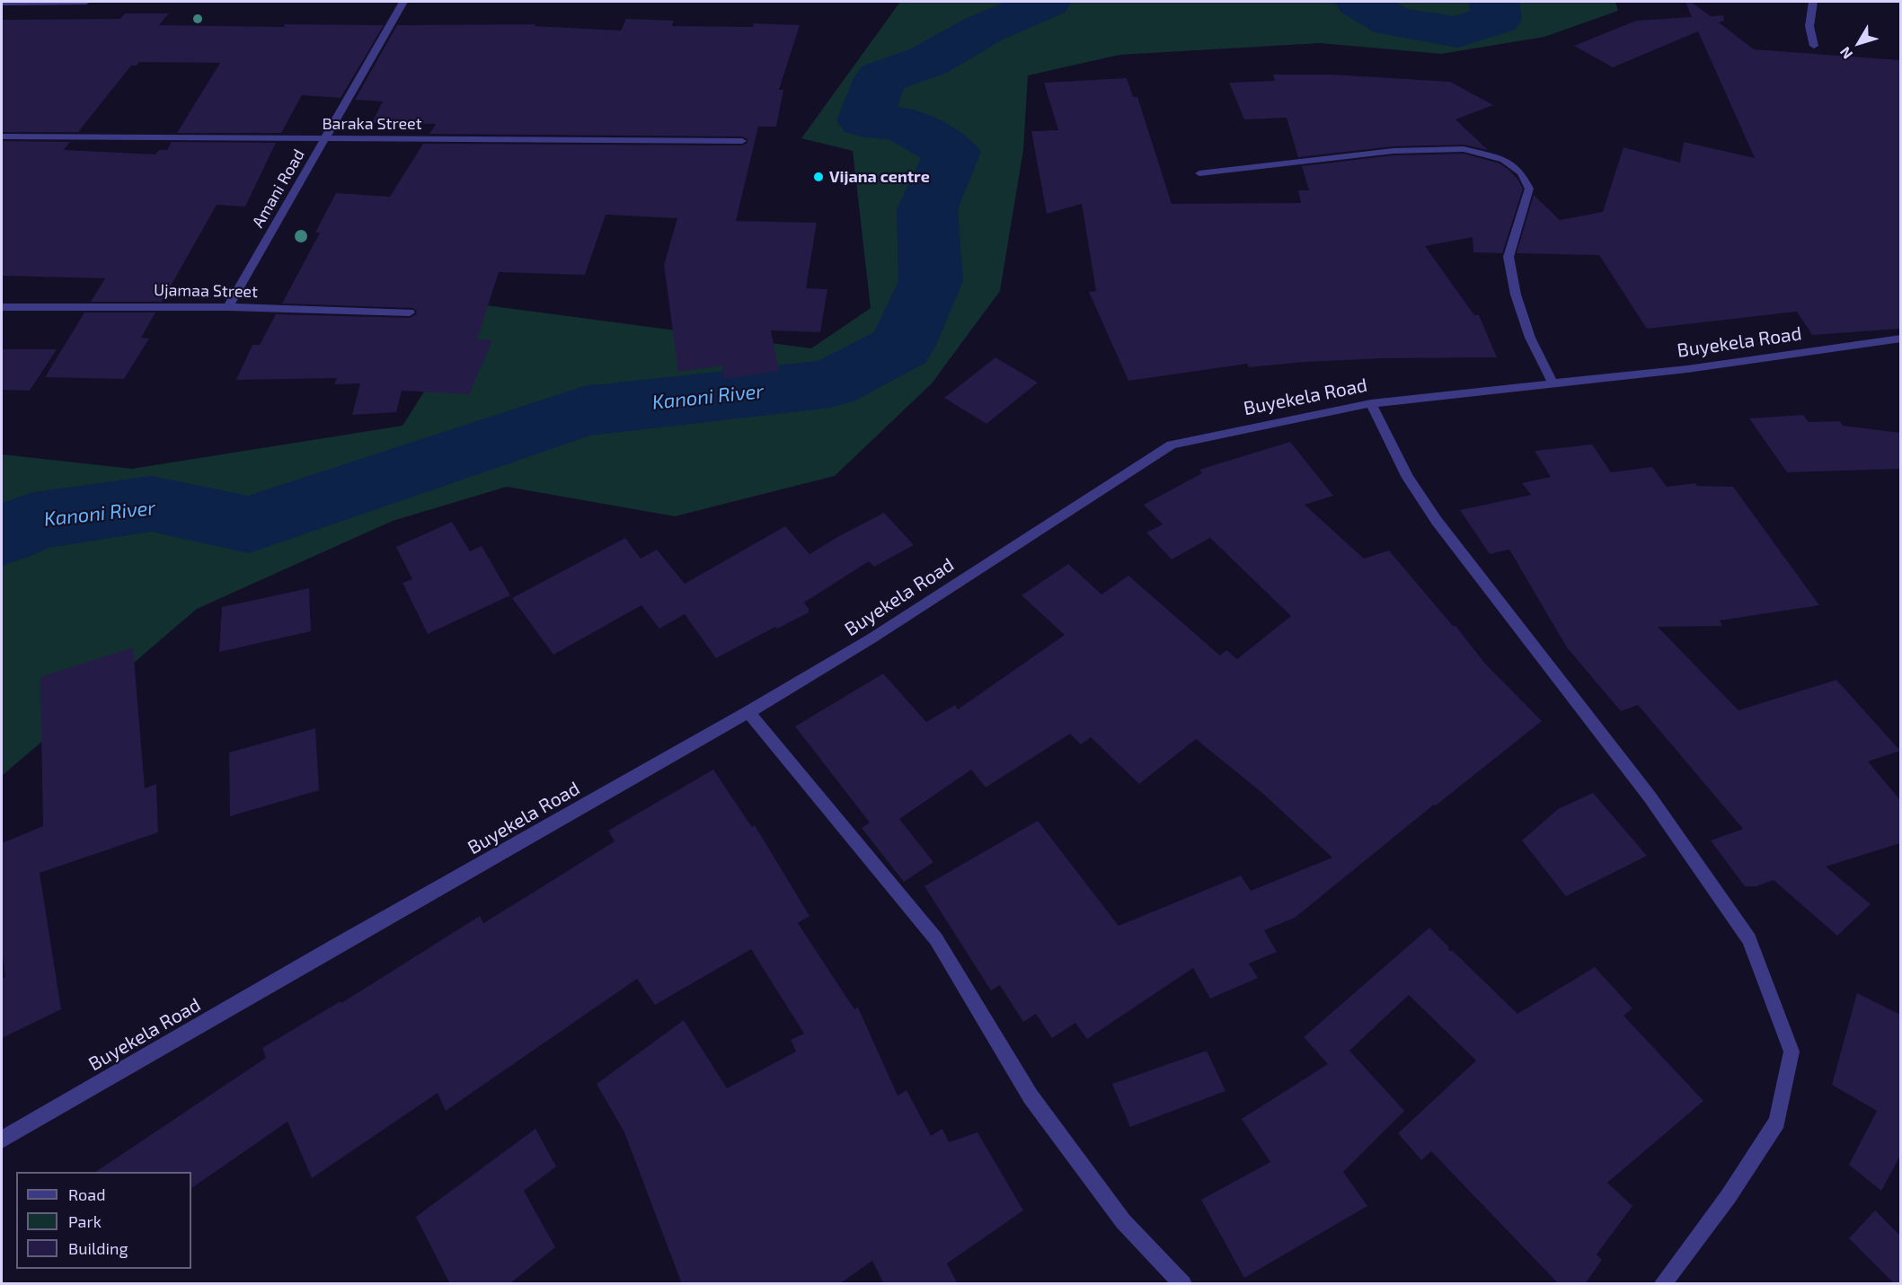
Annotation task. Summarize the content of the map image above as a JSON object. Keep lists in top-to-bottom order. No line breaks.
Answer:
{"streets":{"street":["Baraka Street","Amani Road","Ujamaa Street","Buyekela Road"]},"crossings":[["Baraka Street","Amani Road"],["Amani Road","Ujamaa Street"]],"water":["Kanoni River"],"places":["Vijana centre"],"legend":["Road","Park","Building"],"north":"bottom left"}
